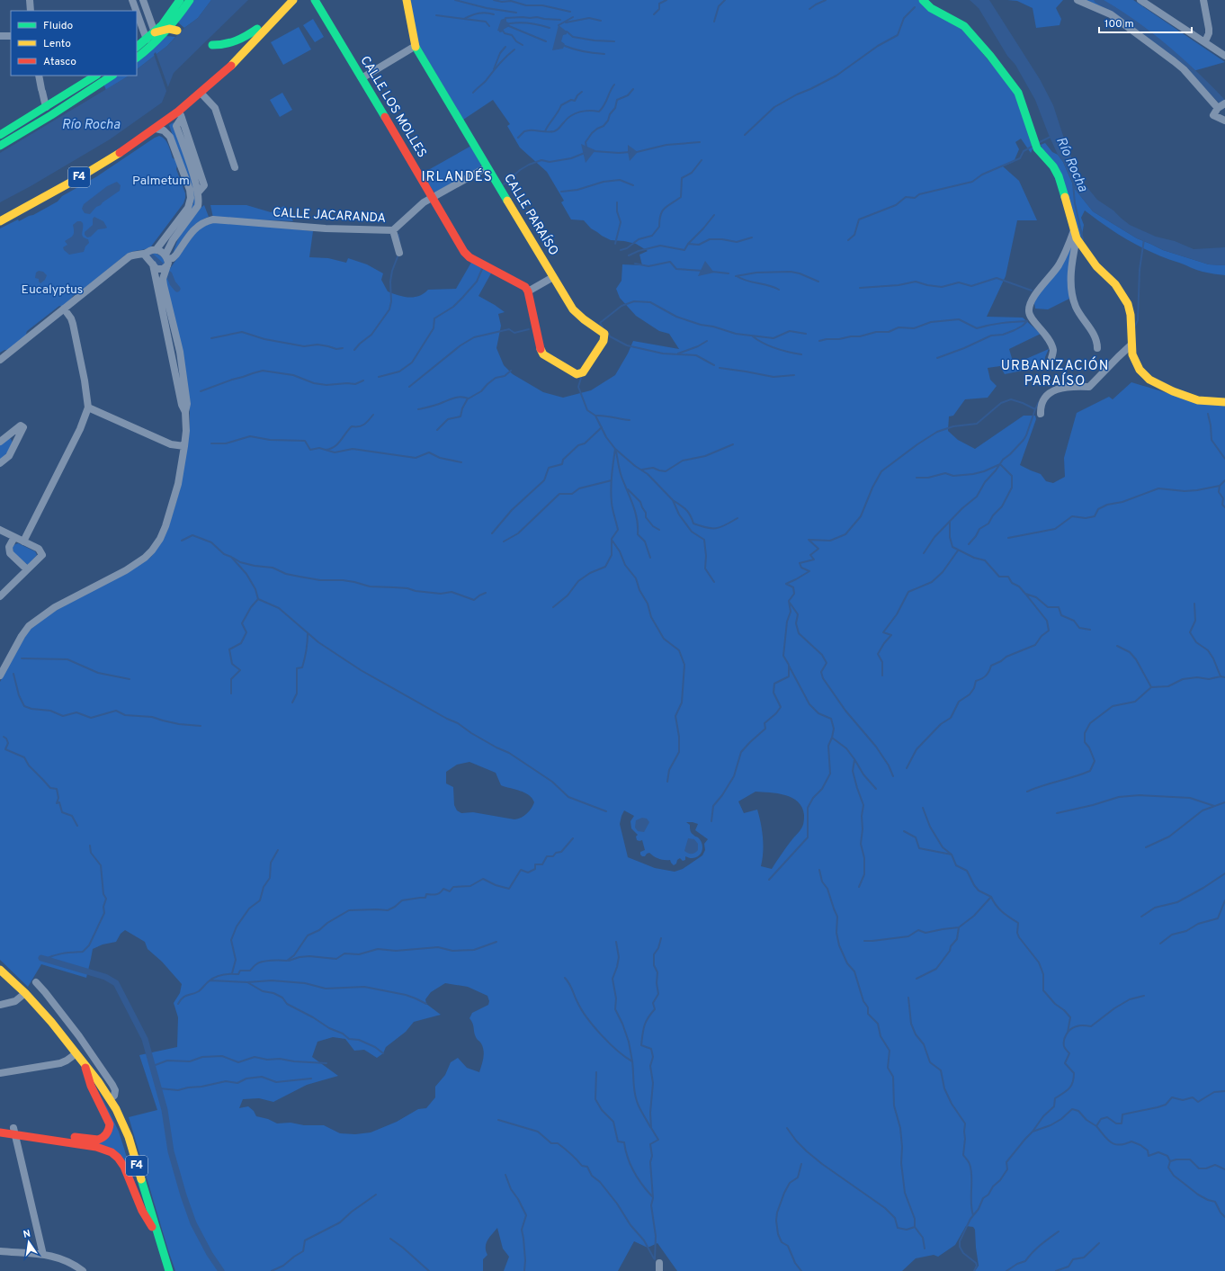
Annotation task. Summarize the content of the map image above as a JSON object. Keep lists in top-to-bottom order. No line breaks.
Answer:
{"streets":{"main road":["CALLE LOS MOLLES","F4","CALLE PARAÍSO"],"street":["CALLE JACARANDA"]},"crossings":[["CALLE LOS MOLLES","CALLE PARAÍSO"],["CALLE LOS MOLLES","CALLE JACARANDA"],["CALLE PARAÍSO","CALLE JACARANDA"]],"districts":["IRLANDÉS","URBANIZACIÓN PARAÍSO"],"water":["Río Rocha"],"parks":["Palmetum","Eucalyptus"],"legend":["Fluido","Lento","Atasco"],"scale_bar":"100 m","north":"top"}
